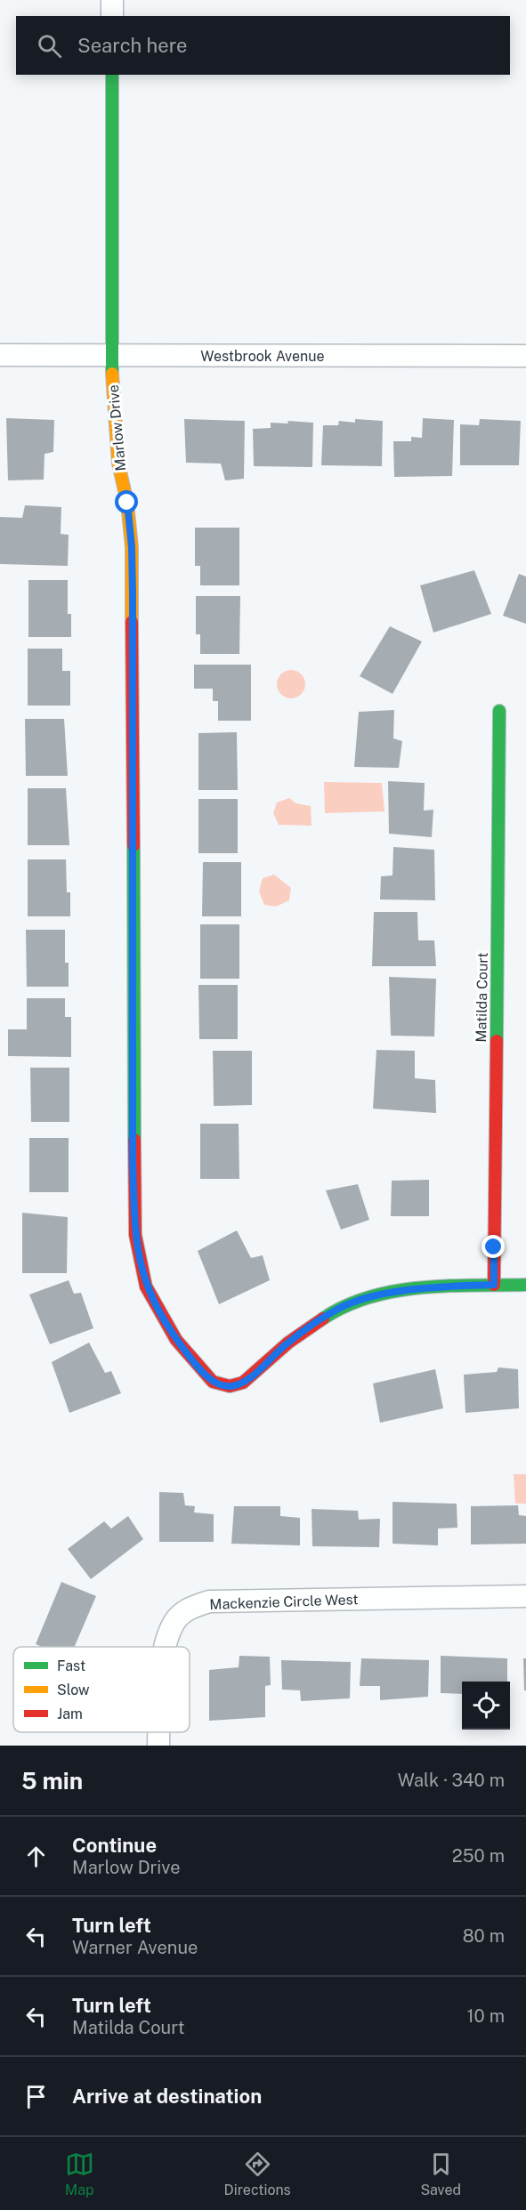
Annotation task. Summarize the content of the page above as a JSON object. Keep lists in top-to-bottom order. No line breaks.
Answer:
{"streets":{"street":["Westbrook Avenue","Marlow Drive","Matilda Court","Mackenzie Circle West"]},"crossings":[["Westbrook Avenue","Marlow Drive"],["Marlow Drive","Matilda Court"]],"legend":["Fast","Slow","Jam"],"page":{"search":"Search here","heading":["5 min","Walk · 340 m"],"list":[["Continue","Marlow Drive","250 m"],["Turn left","Warner Avenue","80 m"],["Turn left","Matilda Court","10 m"],"Arrive at destination"],"nav":["Map","Directions","Saved"]}}
